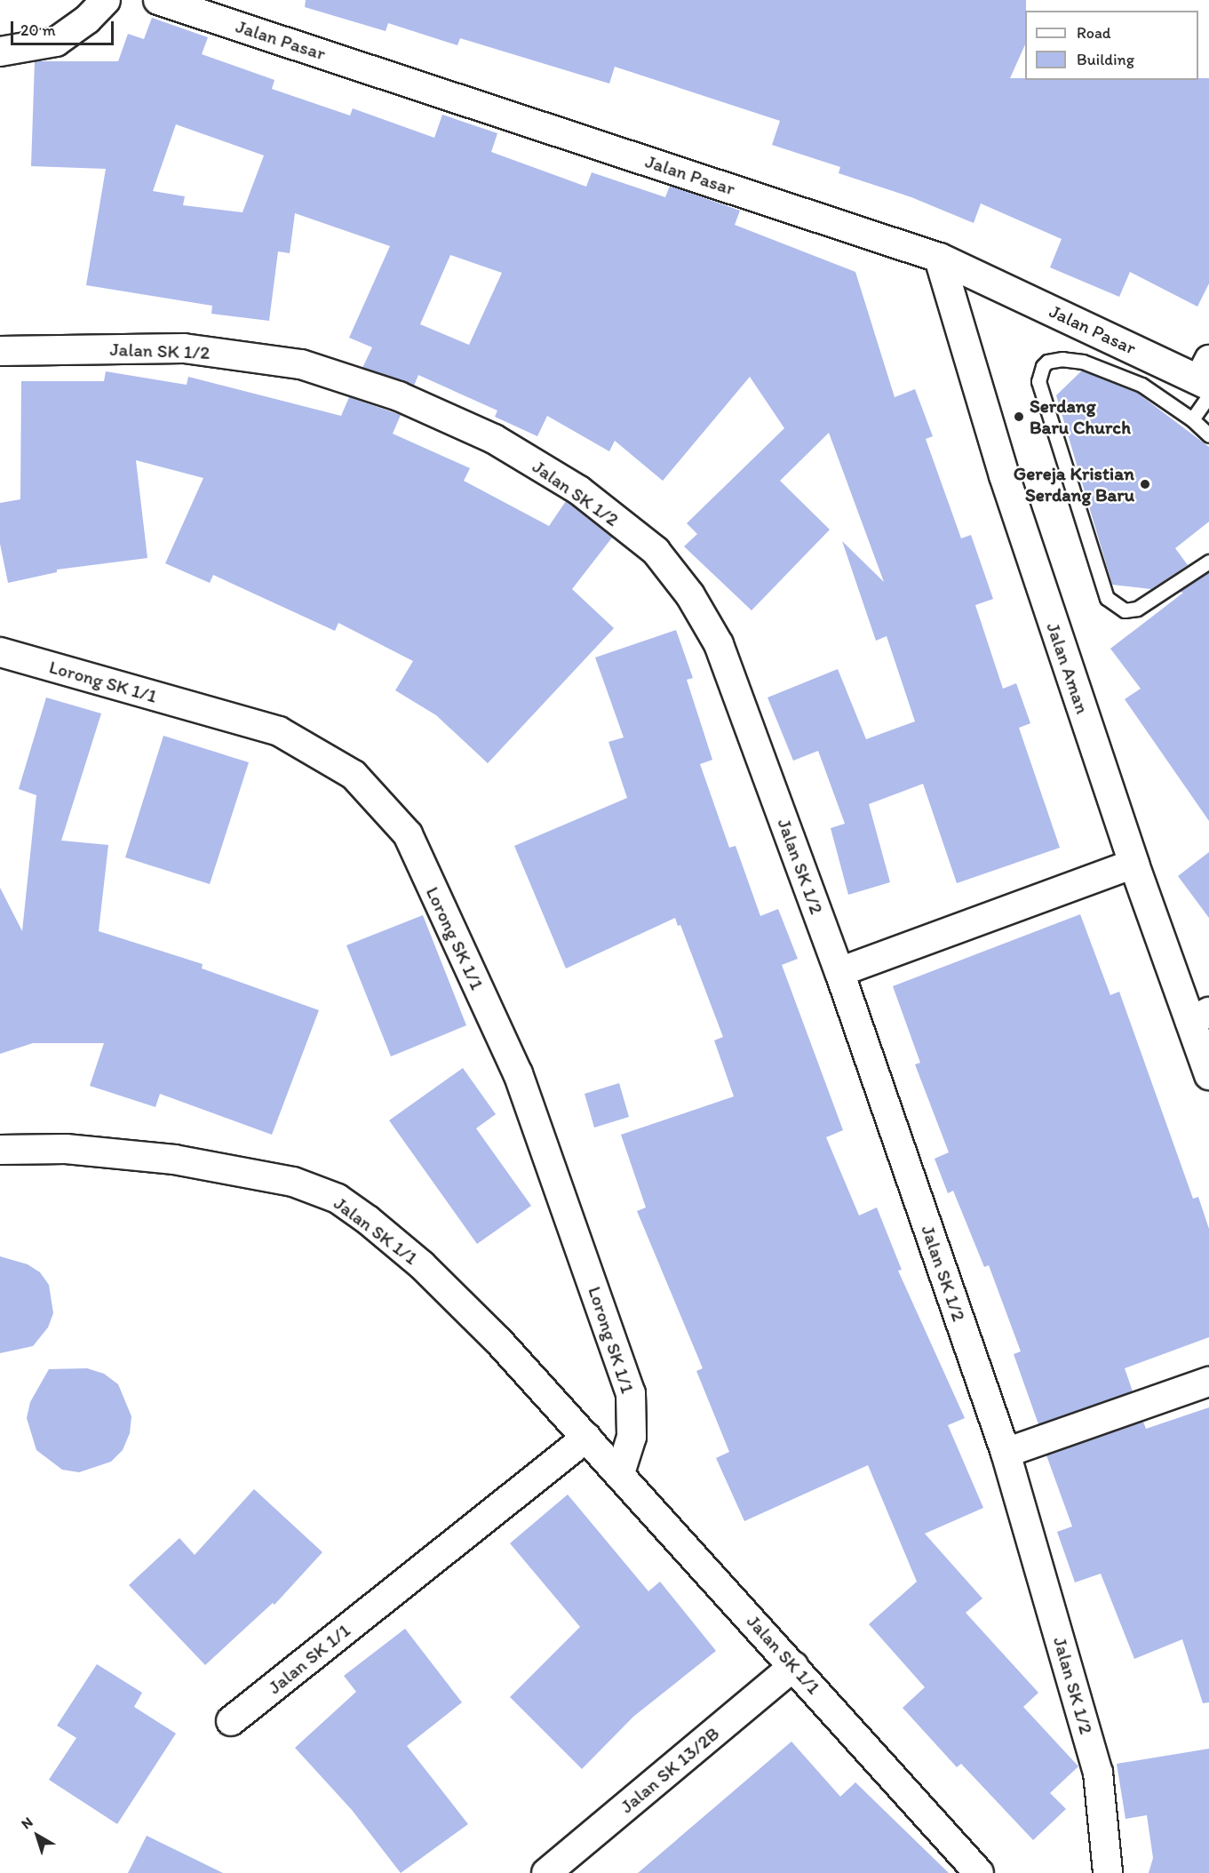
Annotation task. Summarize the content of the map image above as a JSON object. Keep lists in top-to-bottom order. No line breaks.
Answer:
{"streets":{"street":["Jalan Pasar","Jalan SK 1/2","Jalan Aman","Lorong SK 1/1","Jalan SK 1/1","Jalan SK 13/2B"]},"crossings":[["Jalan Pasar","Jalan Aman"],["Lorong SK 1/1","Jalan SK 1/1"],["Jalan SK 1/1","Jalan SK 13/2B"]],"places":["Serdang Baru Church","Gereja Kristian Serdang Baru"],"legend":["Road","Building"],"scale_bar":"20 m","north":"top left"}
